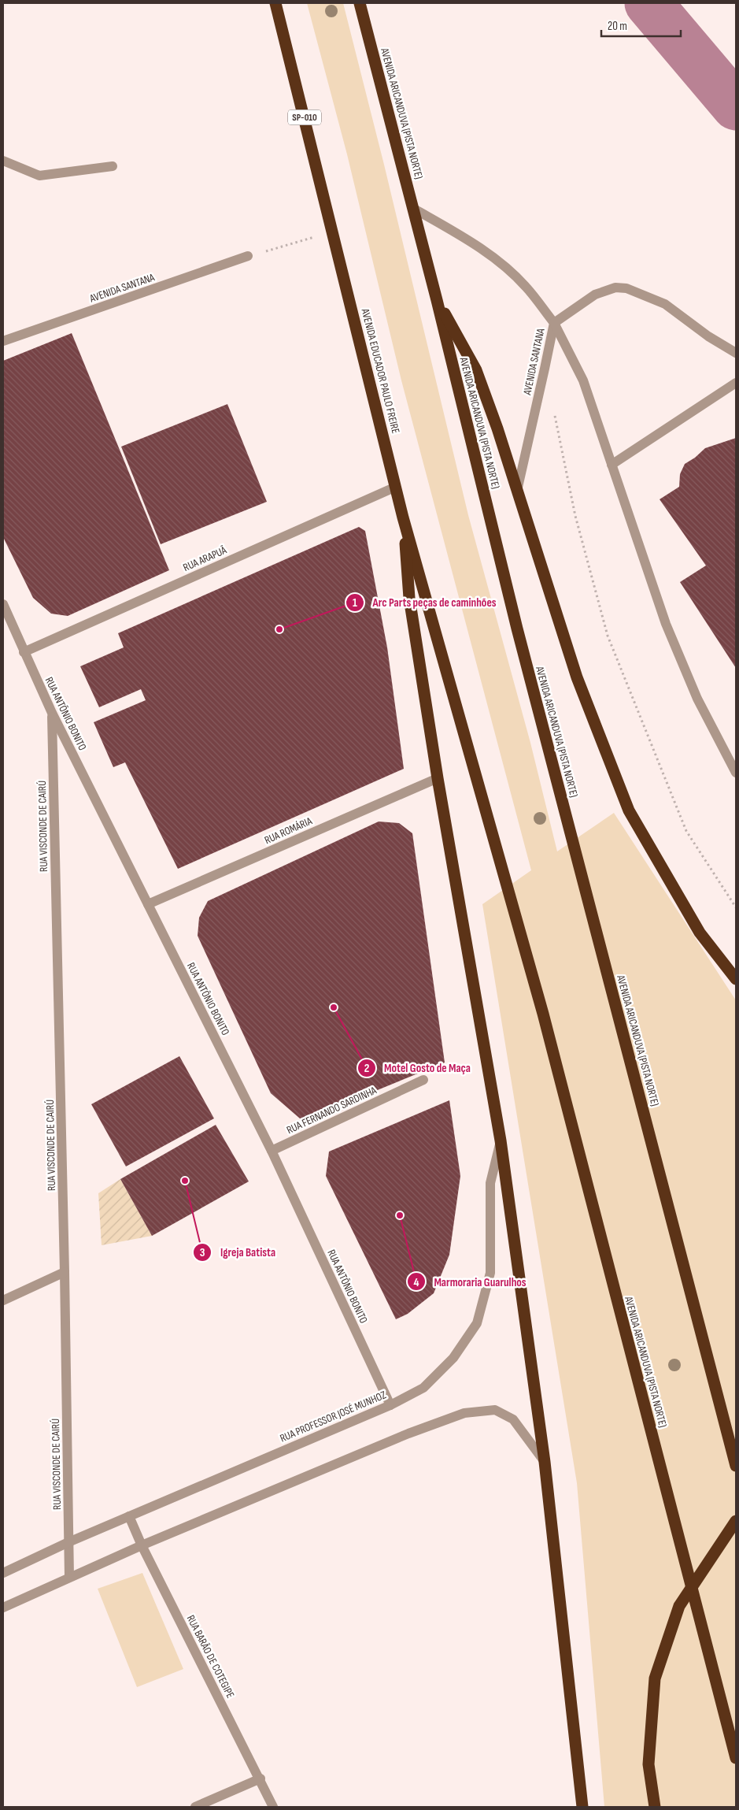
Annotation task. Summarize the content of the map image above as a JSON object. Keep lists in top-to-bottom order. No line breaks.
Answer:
{"streets":{"highway":["AVENIDA ARICANDUVA (PISTA NORTE)","SP-010","AVENIDA EDUCADOR PAULO FREIRE"],"street":["AVENIDA SANTANA","RUA ARAPUÃ","RUA ANTÔNIO BONITO","RUA VISCONDE DE CAIRÚ","RUA ROMÁRIA","RUA FERNANDO SARDINHA","RUA PROFESSOR JOSÉ MUNHOZ","RUA BARÃO DE COTEGIPE"]},"crossings":[["AVENIDA ARICANDUVA (PISTA NORTE)","AVENIDA SANTANA"],["AVENIDA ARICANDUVA (PISTA NORTE)","AVENIDA EDUCADOR PAULO FREIRE"],["SP-010","AVENIDA EDUCADOR PAULO FREIRE"],["AVENIDA EDUCADOR PAULO FREIRE","RUA ARAPUÃ"],["RUA ARAPUÃ","RUA ANTÔNIO BONITO"],["RUA ANTÔNIO BONITO","RUA VISCONDE DE CAIRÚ"],["RUA ANTÔNIO BONITO","RUA ROMÁRIA"],["RUA ANTÔNIO BONITO","RUA FERNANDO SARDINHA"],["RUA ANTÔNIO BONITO","RUA PROFESSOR JOSÉ MUNHOZ"],["RUA VISCONDE DE CAIRÚ","RUA PROFESSOR JOSÉ MUNHOZ"],["RUA PROFESSOR JOSÉ MUNHOZ","RUA BARÃO DE COTEGIPE"]],"places":["Arc Parts peças de caminhões","Motel Gosto de Maça","Igreja Batista","Marmoraria Guarulhos"],"scale_bar":"20 m"}
